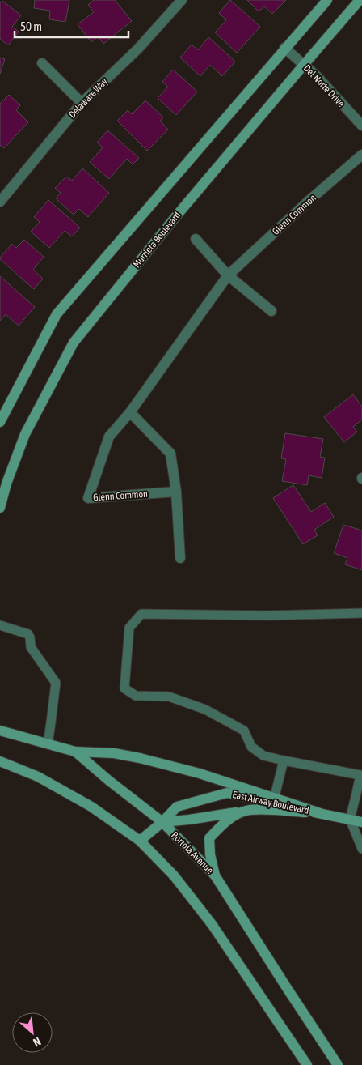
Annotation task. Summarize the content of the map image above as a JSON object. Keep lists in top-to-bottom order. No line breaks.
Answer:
{"streets":{"main road":["Murrieta Boulevard","East Airway Boulevard","Portola Avenue"],"street":["Del Norte Drive","Delaware Way","Glenn Common"]},"crossings":[["Del Norte Drive","Murrieta Boulevard"],["East Airway Boulevard","Portola Avenue"]],"scale_bar":"50 m","north":"bottom right"}
